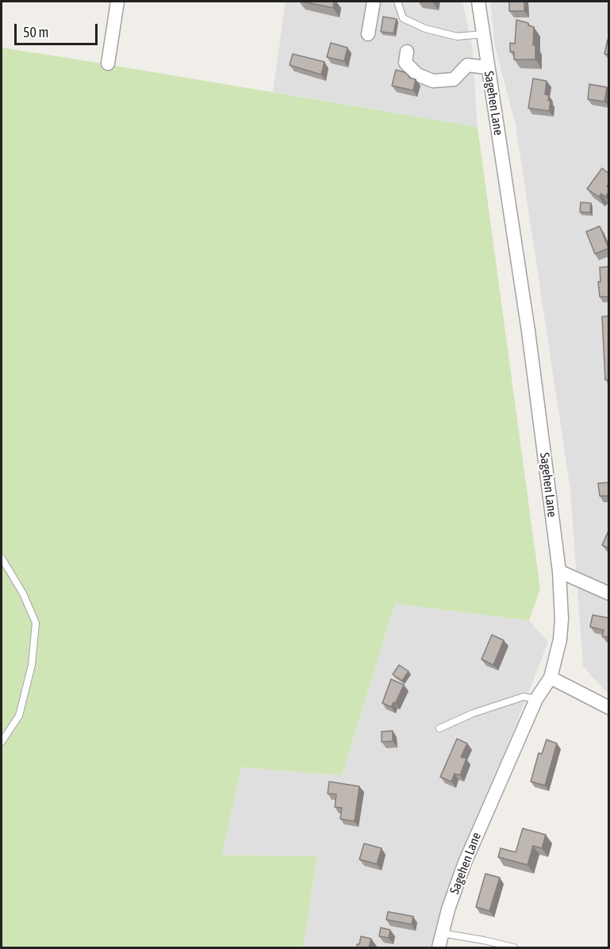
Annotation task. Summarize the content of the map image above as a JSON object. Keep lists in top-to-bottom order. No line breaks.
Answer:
{"streets":{"street":["Sagehen Lane"]},"scale_bar":"50 m"}
